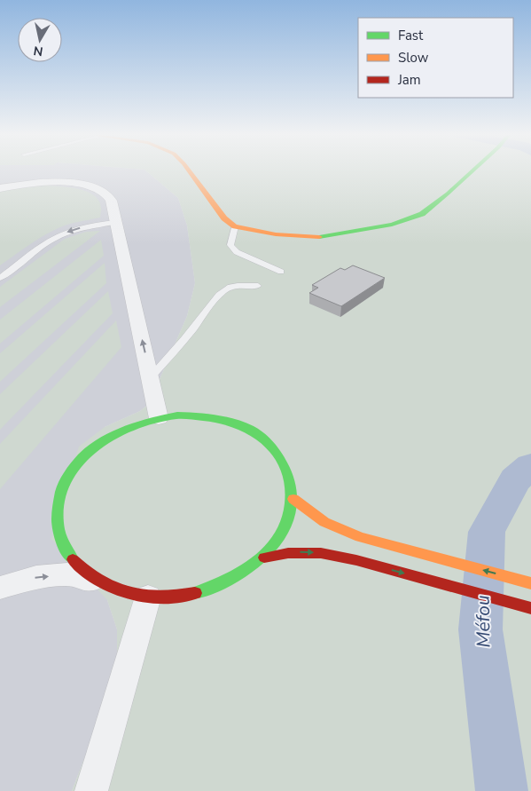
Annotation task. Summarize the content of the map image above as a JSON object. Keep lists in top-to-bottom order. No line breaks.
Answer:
{"water":["Méfou"],"legend":["Fast","Slow","Jam"],"north":"bottom"}
